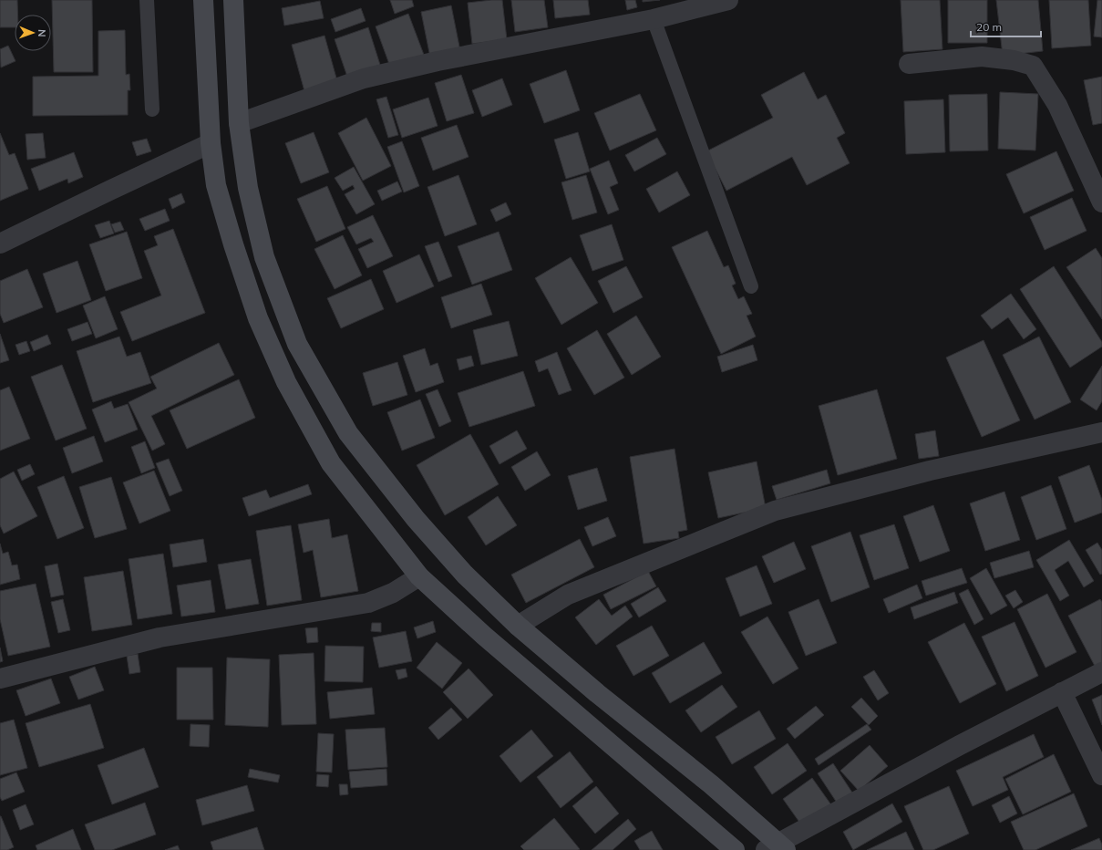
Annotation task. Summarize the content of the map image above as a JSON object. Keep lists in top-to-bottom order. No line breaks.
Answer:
{"scale_bar":"20 m","north":"right"}
